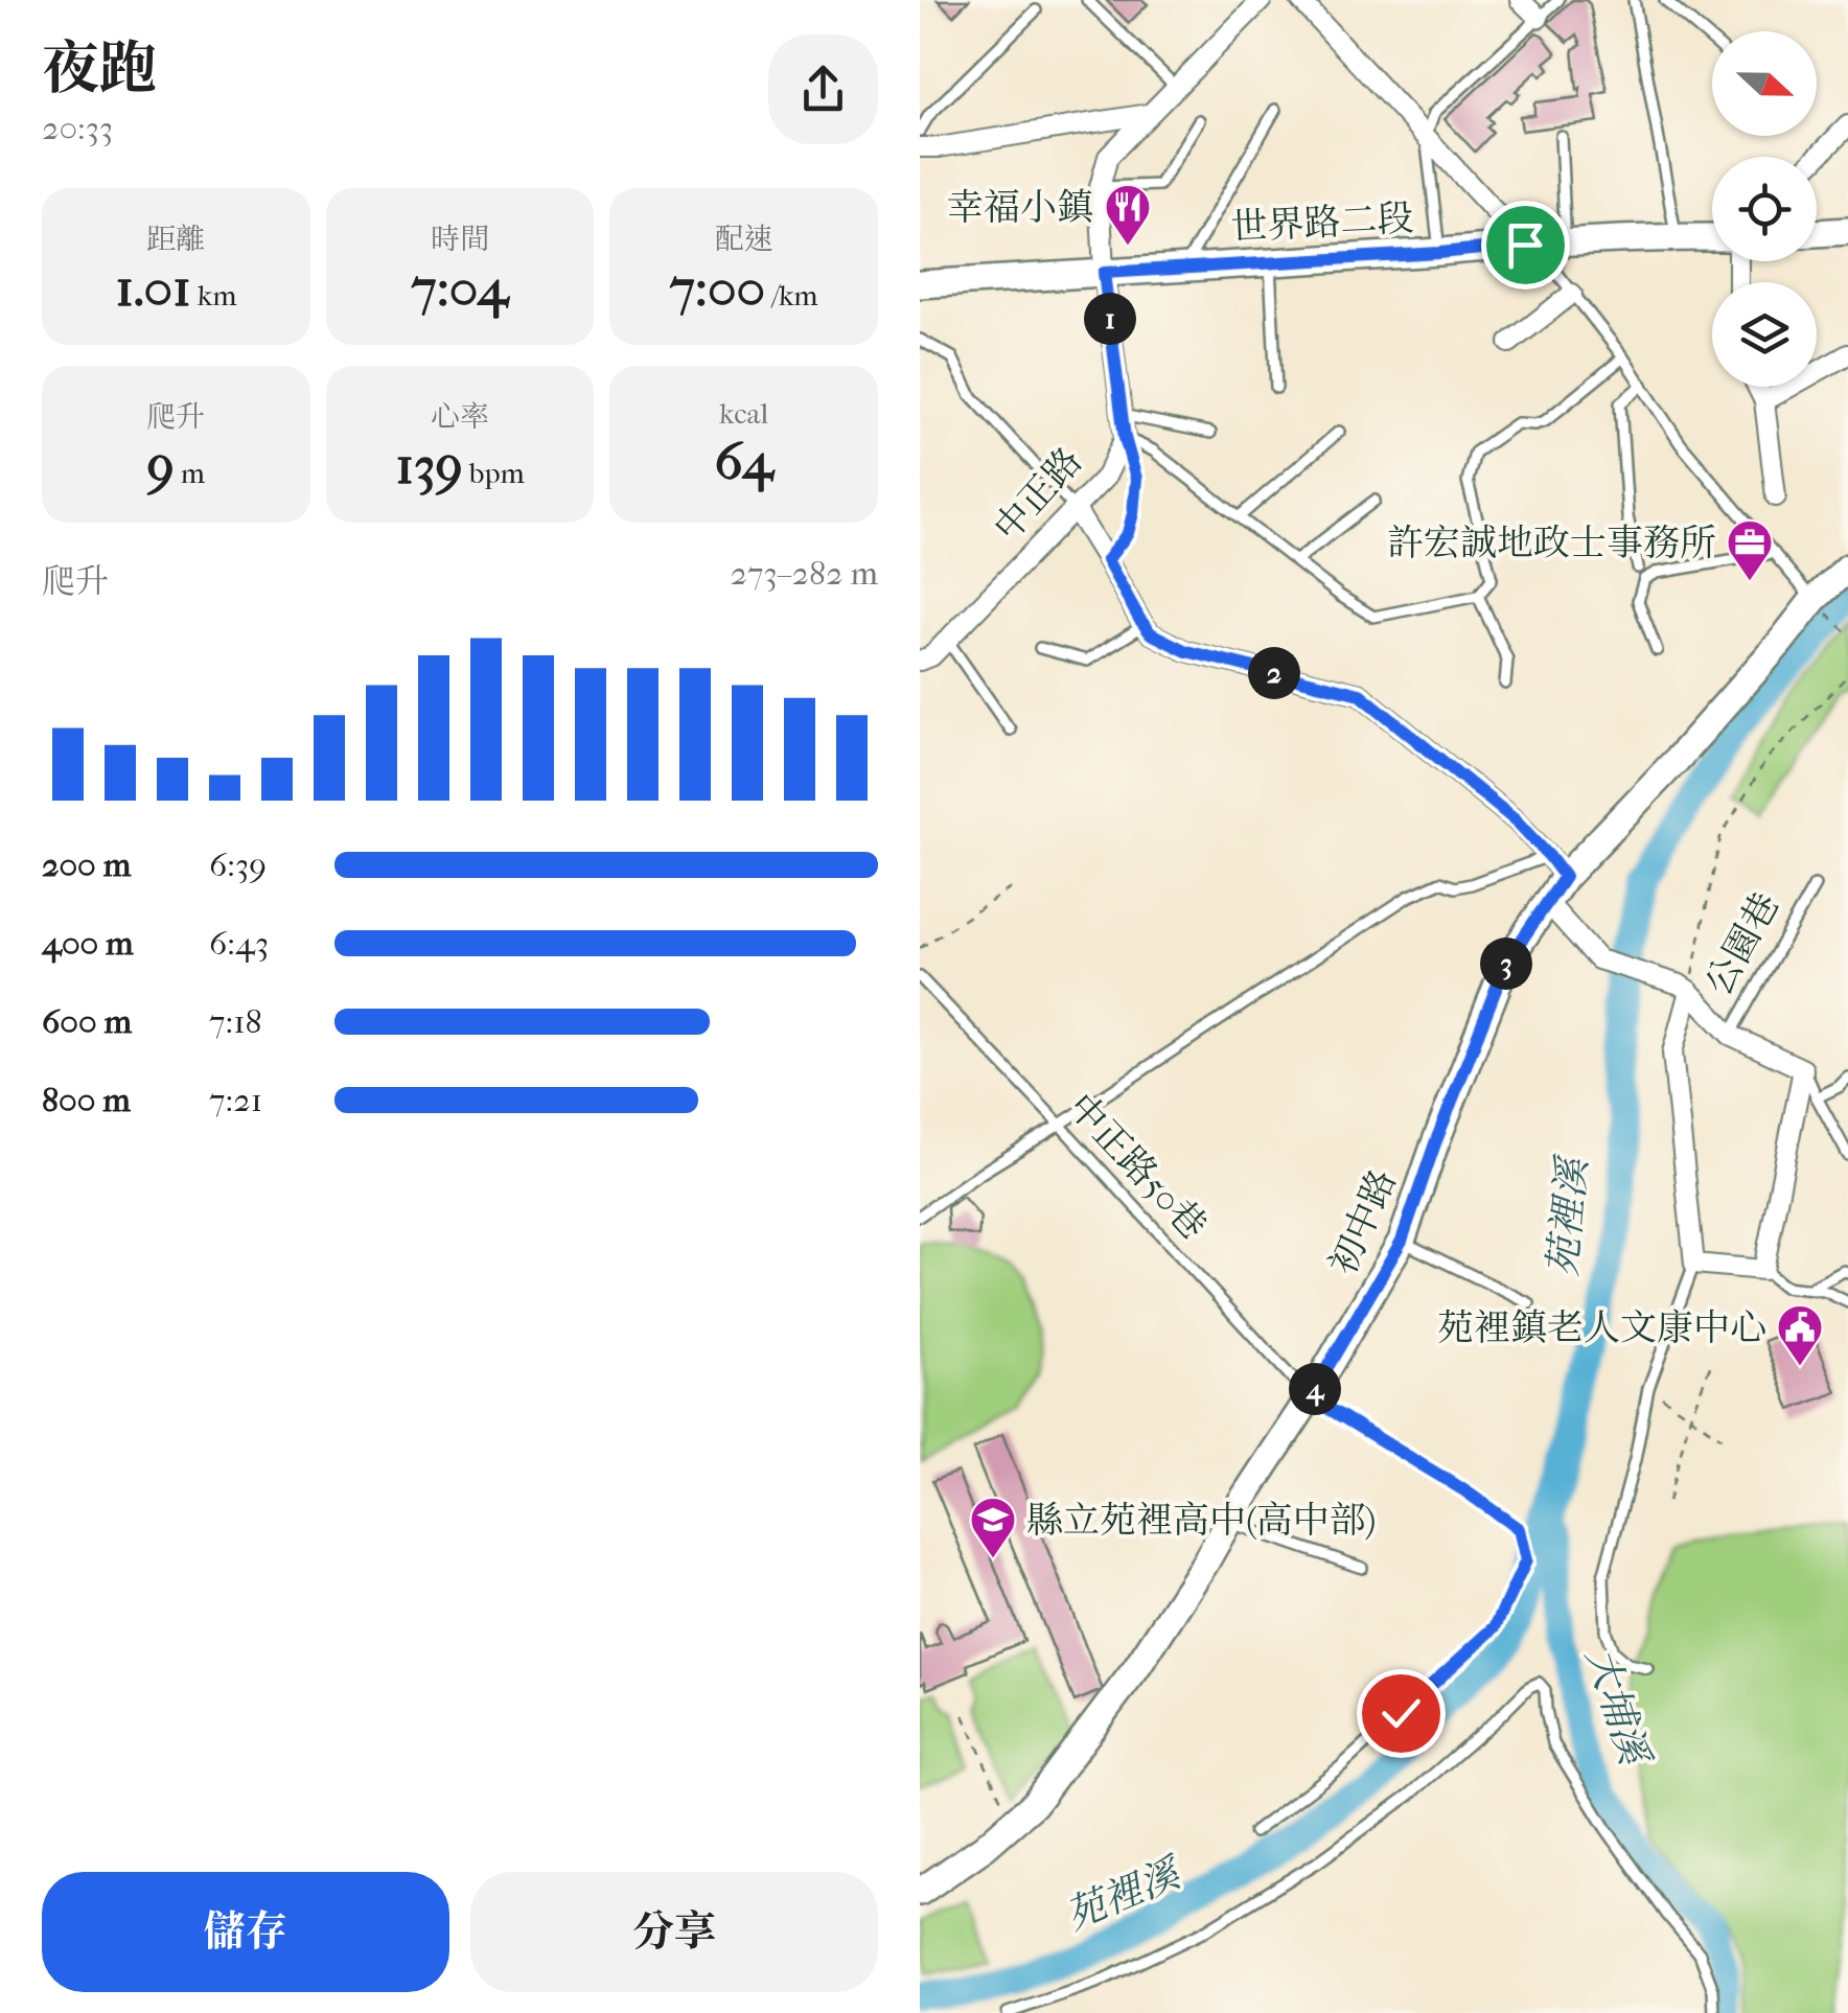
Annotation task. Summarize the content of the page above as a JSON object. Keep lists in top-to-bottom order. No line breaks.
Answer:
{"streets":{"street":["世界路二段","中正路","公園巷","初中路"],"lane":["中正路50巷"]},"crossings":[["世界路二段","中正路"],["中正路50巷","初中路"]],"water":["苑裡溪","大埔溪"],"places":{"restaurant":["幸福小鎮"],"office":["許宏誠地政士事務所"],"public building":["苑裡鎮老人文康中心"],"school or university":["縣立苑裡高中(高中部)"]},"north":"right","page":{"heading":["夜跑","20:33"],"stats":[["距離","1.01 km"],["時間","7:04"],["配速","7:00 /km"],["爬升","9 m"],["心率","139 bpm"],["kcal","64"]],"pins":["1","2","3","4"],"chart":["爬升","273–282 m"],"list":[{"name":"200 m","note":"6:39"},{"name":"400 m","note":"6:43"},{"name":"600 m","note":"7:18"},{"name":"800 m","note":"7:21"}],"buttons":["儲存","分享"]}}
